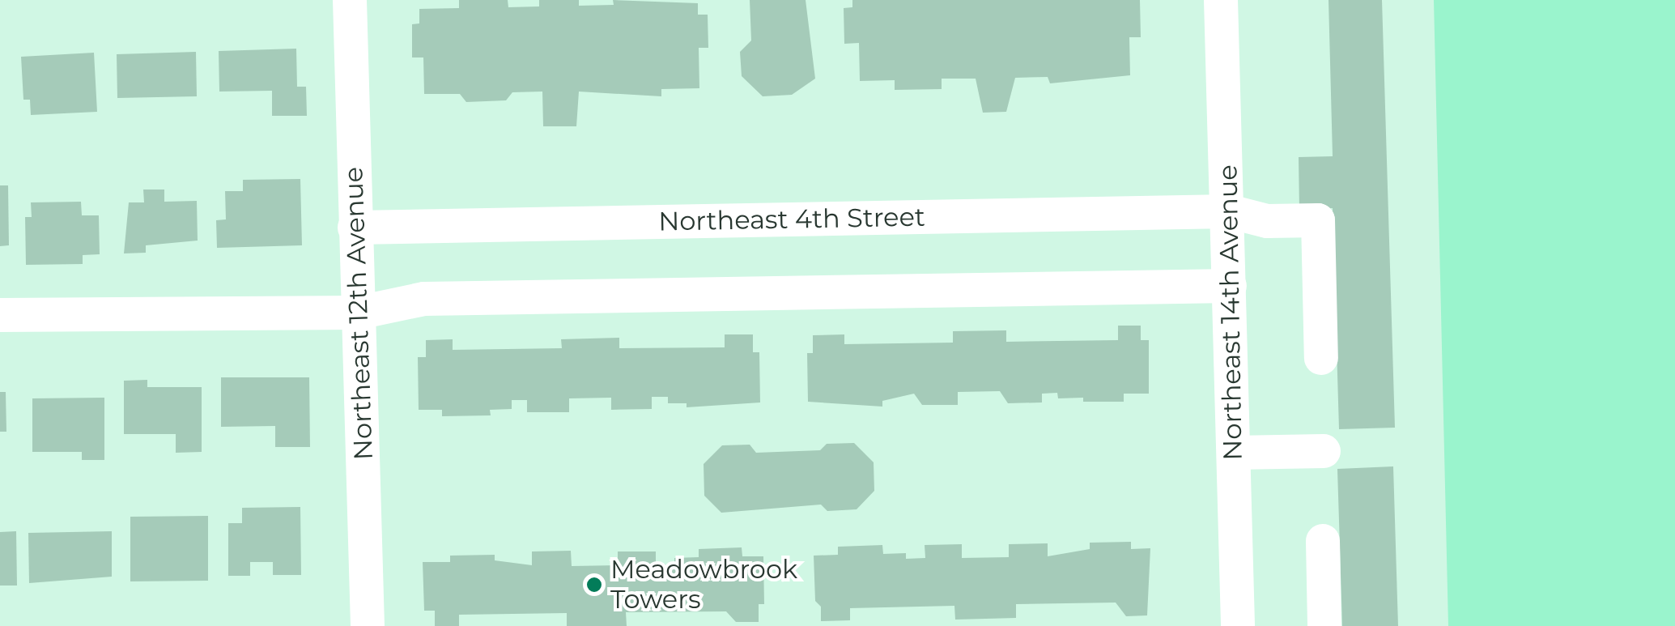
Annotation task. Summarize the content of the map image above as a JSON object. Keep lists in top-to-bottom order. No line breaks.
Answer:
{"streets":{"street":["Northeast 4th Street","Northeast 14th Avenue","Northeast 12th Avenue"]},"crossings":[["Northeast 4th Street","Northeast 14th Avenue"],["Northeast 4th Street","Northeast 12th Avenue"]],"places":["Meadowbrook Towers"]}
